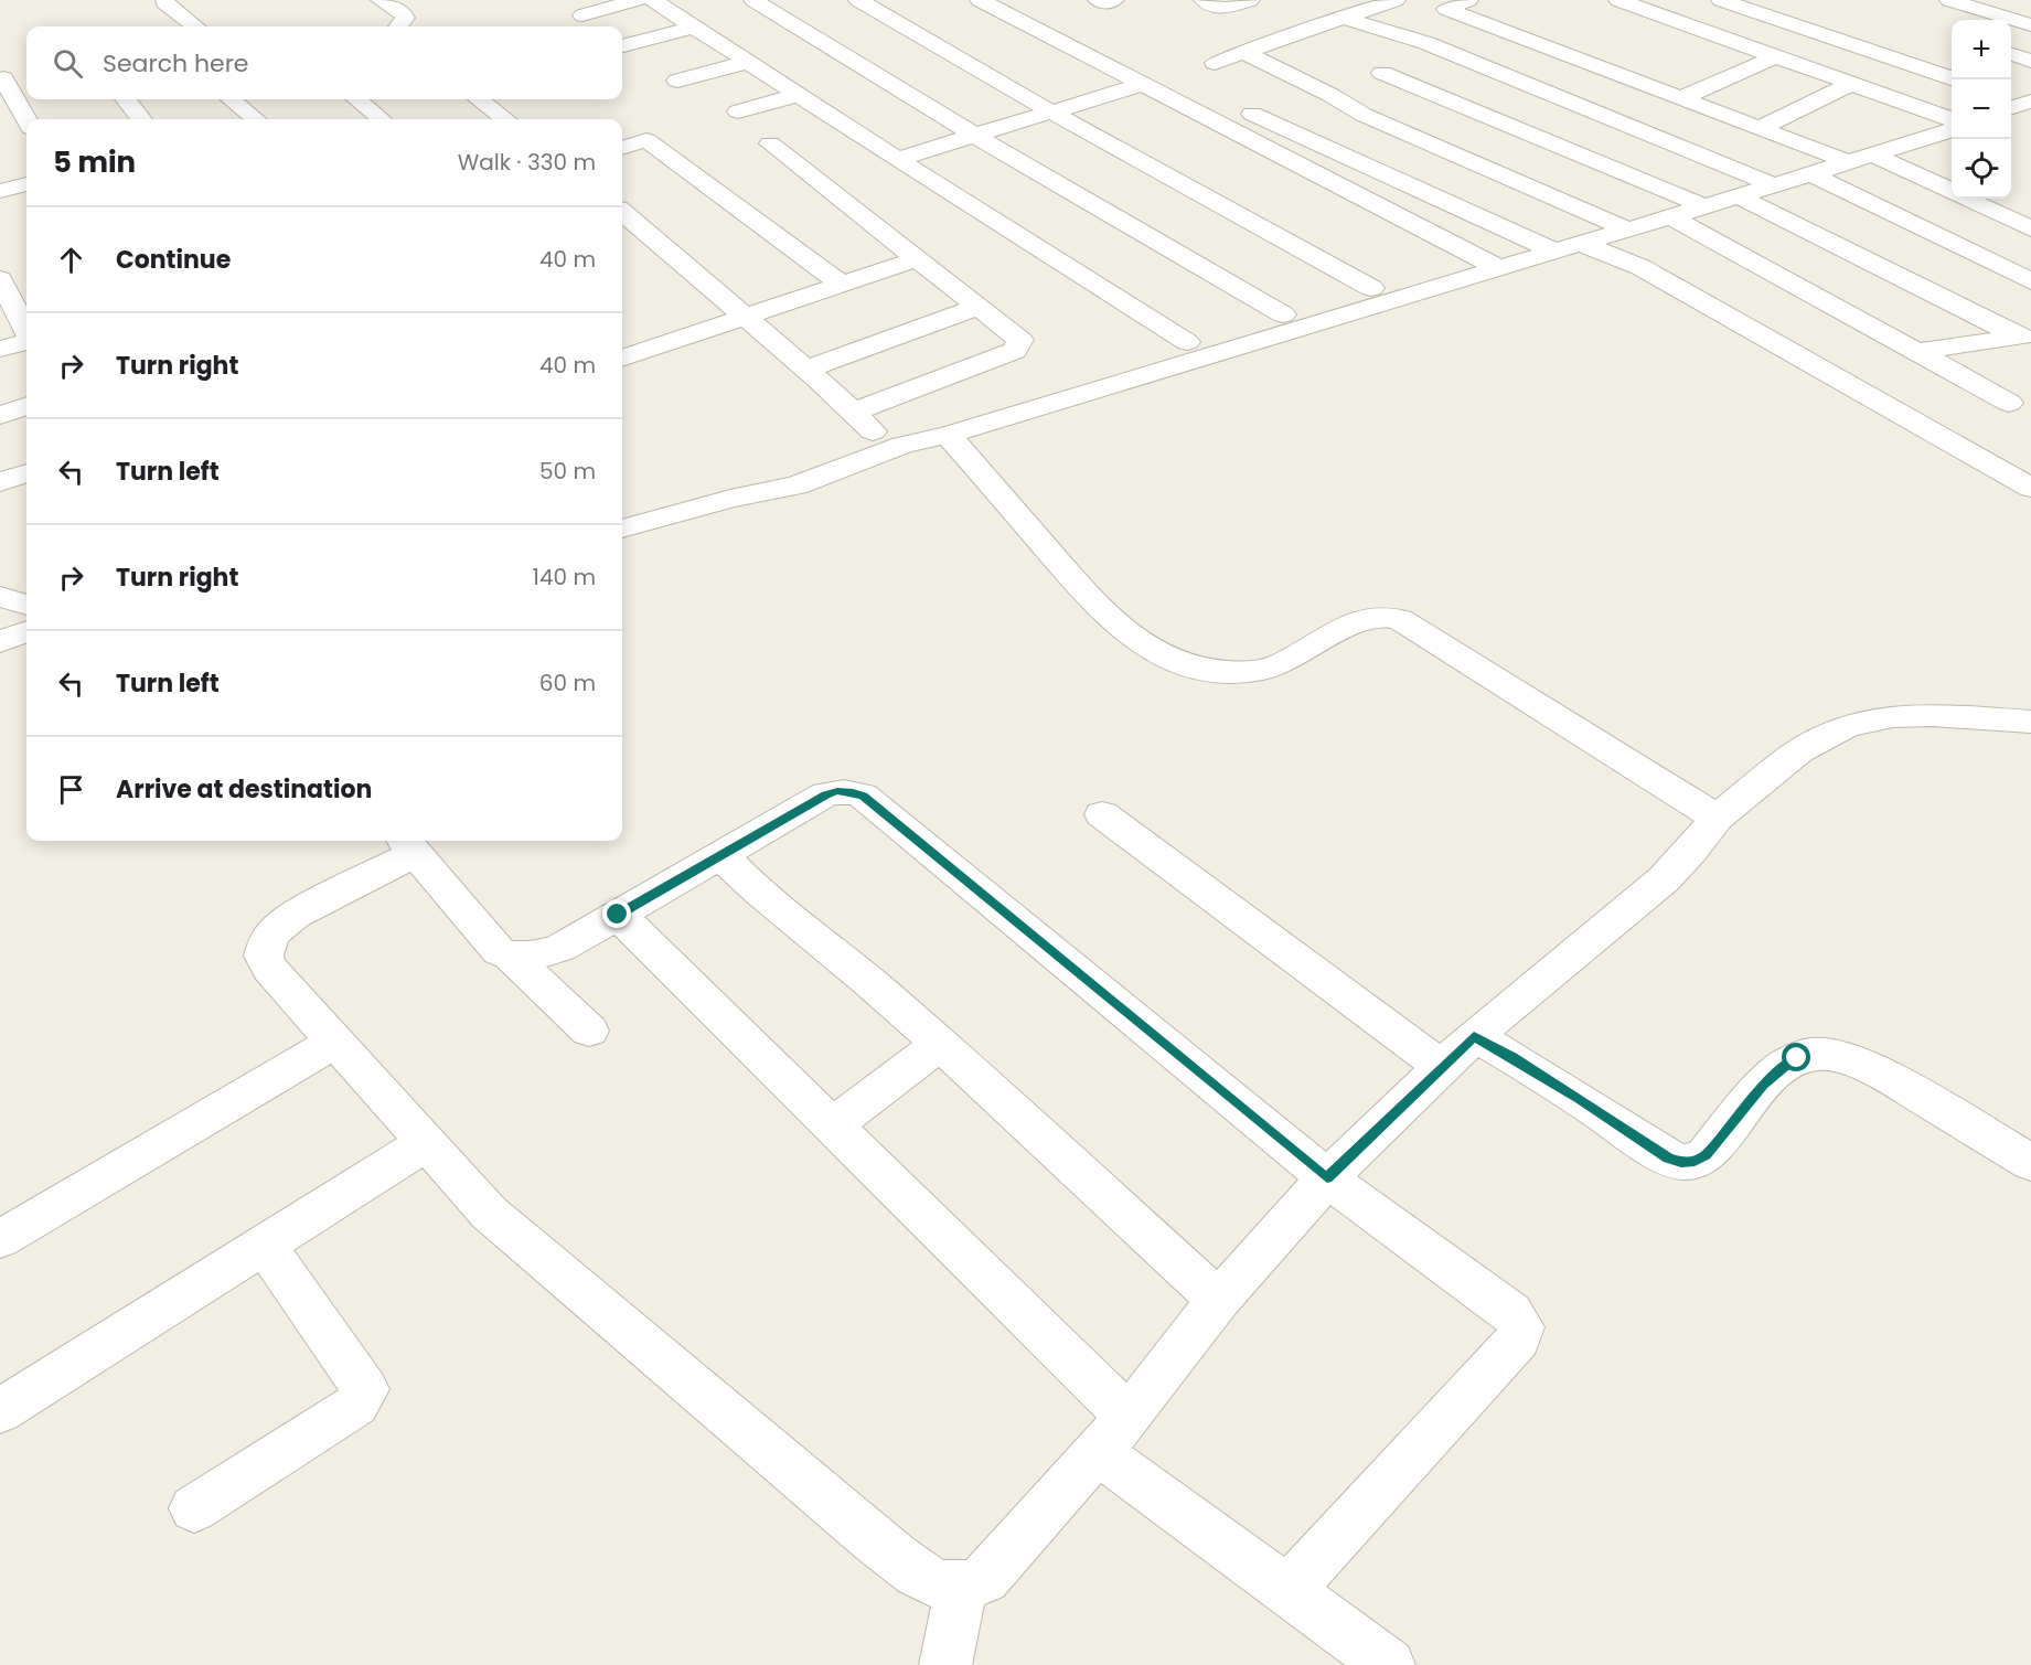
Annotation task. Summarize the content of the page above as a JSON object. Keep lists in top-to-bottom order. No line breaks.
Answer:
{"page":{"map_buttons":["+","−"],"search":"Search here","heading":["5 min","Walk · 330 m"],"list":[["Continue","40 m"],["Turn right","40 m"],["Turn left","50 m"],["Turn right","140 m"],["Turn left","60 m"],"Arrive at destination"]}}
